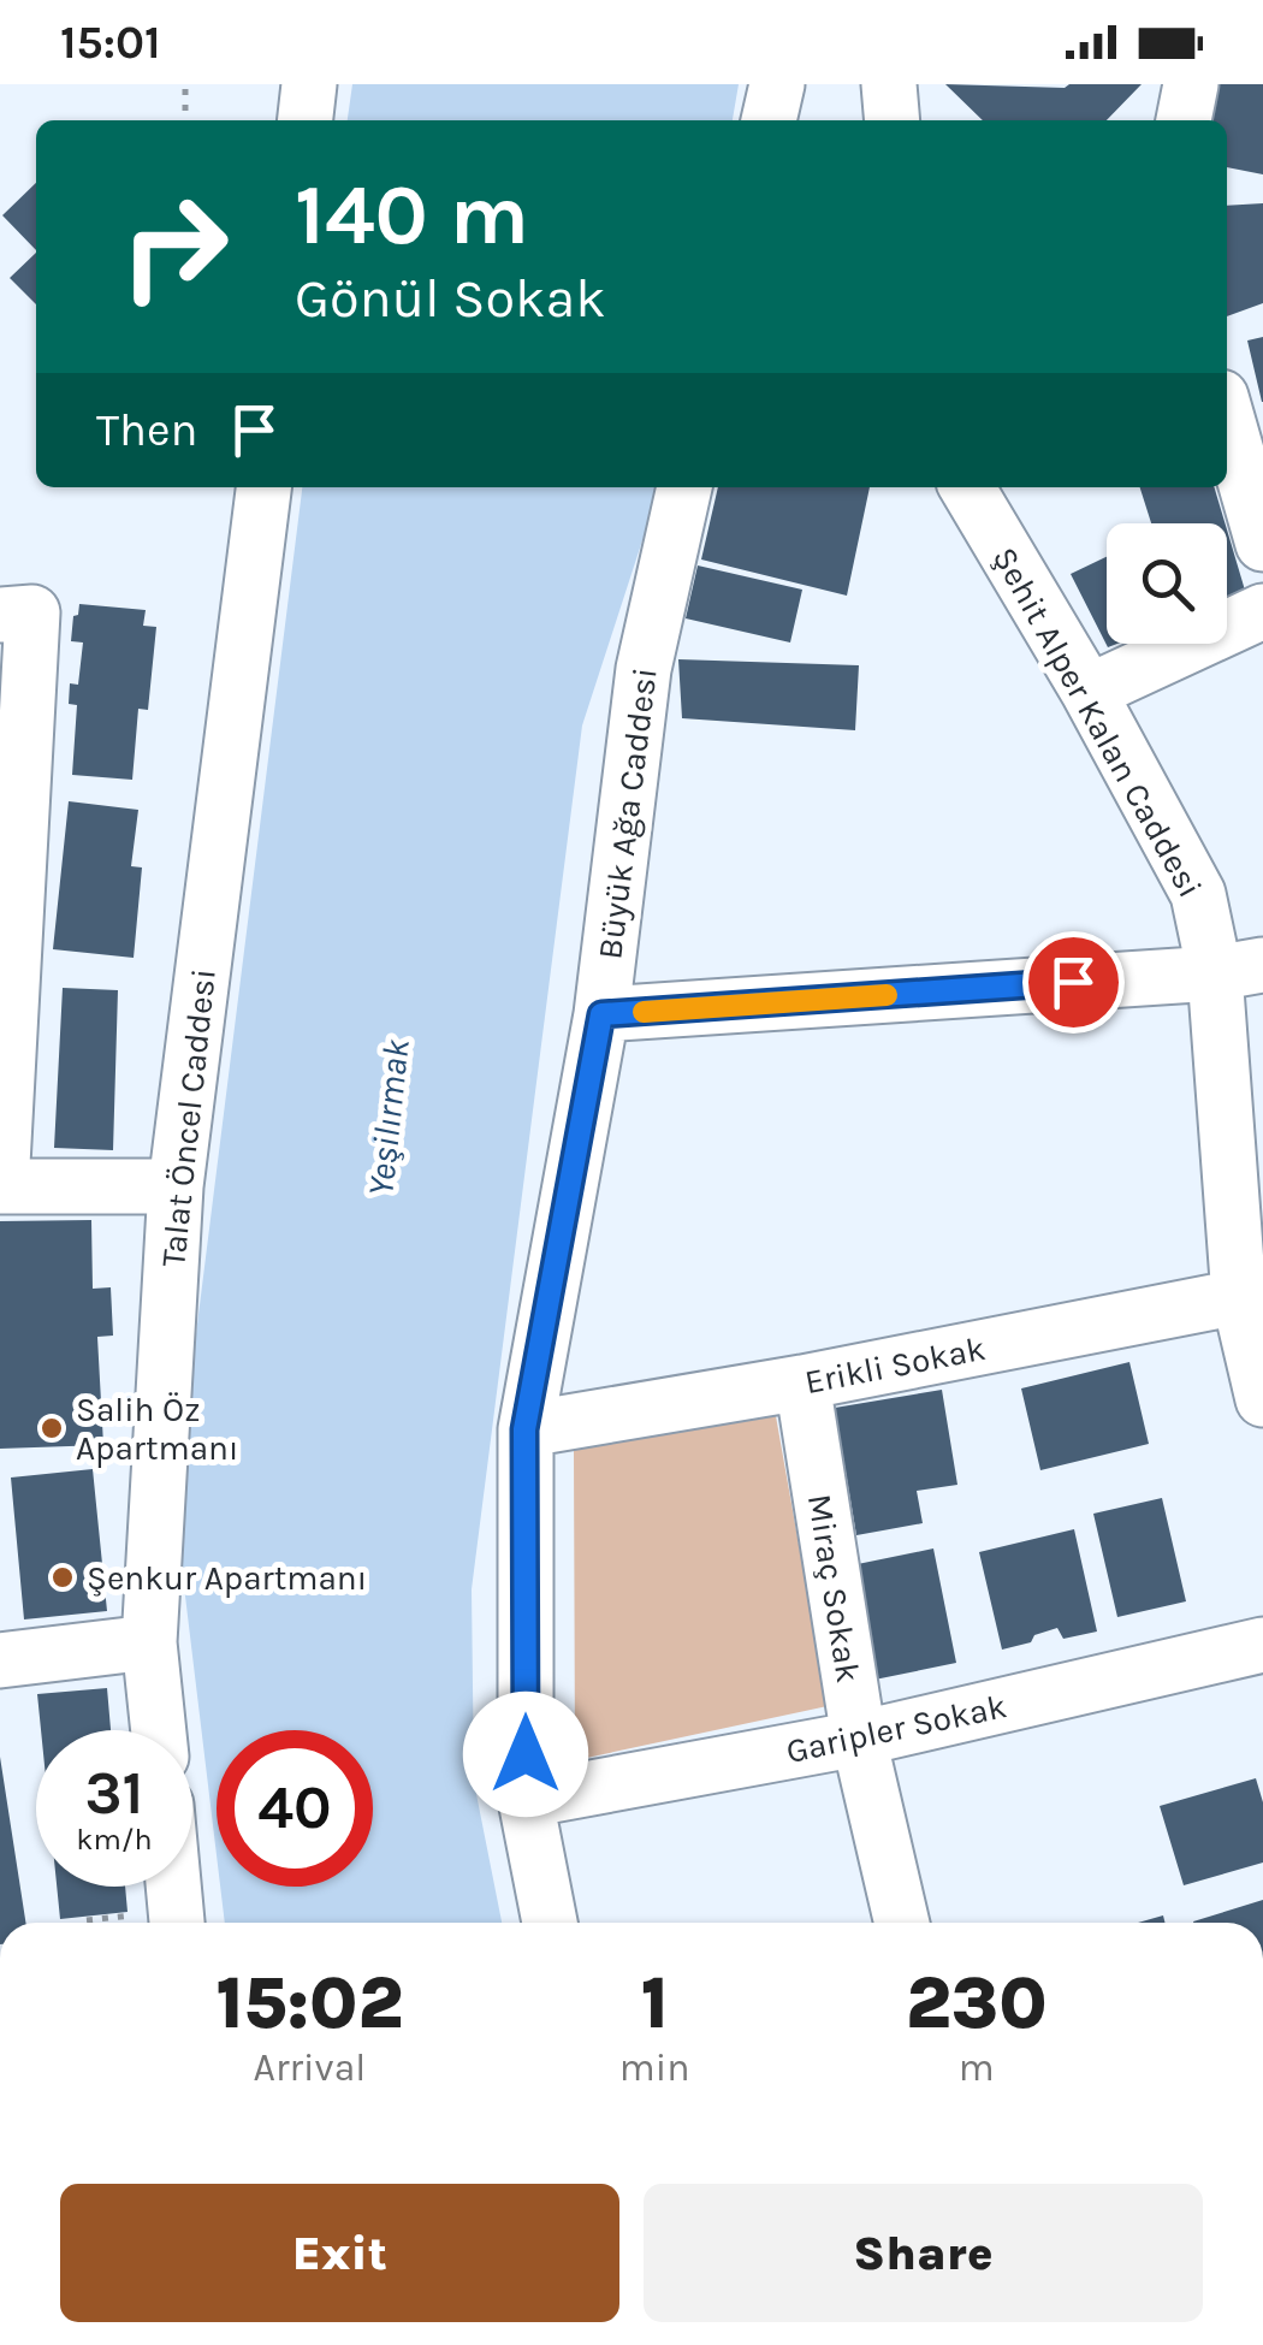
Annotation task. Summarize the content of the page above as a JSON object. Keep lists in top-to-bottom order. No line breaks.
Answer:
{"streets":{"street":["Şehit Alper Kalan Caddesi","Büyük Ağa Caddesi","Talat Öncel Caddesi","Erikli Sokak","Miraç Sokak","Garipler Sokak"]},"crossings":[["Şehit Alper Kalan Caddesi","Erikli Sokak"],["Büyük Ağa Caddesi","Erikli Sokak"],["Büyük Ağa Caddesi","Garipler Sokak"],["Erikli Sokak","Miraç Sokak"],["Miraç Sokak","Garipler Sokak"]],"water":["Yeşilırmak"],"places":["Salih Öz Apartmanı","Şenkur Apartmanı"],"page":{"status":"15:01","turn":["140 m","Gönül Sokak"],"then":"Then","speed":"31 km/h","limit":"40","eta":["15:02","Arrival","1","min","230","m"],"buttons":["Exit","Share"]}}
